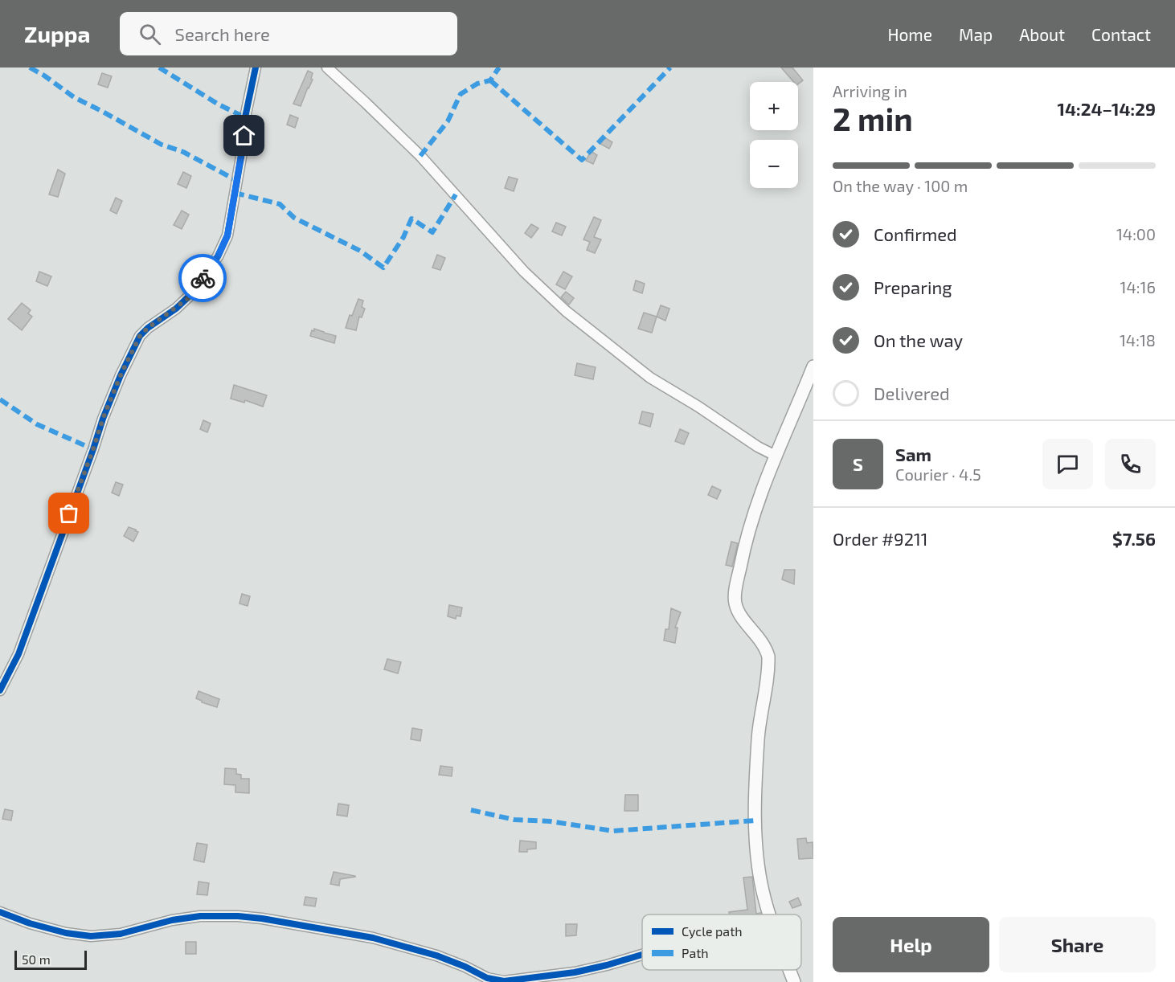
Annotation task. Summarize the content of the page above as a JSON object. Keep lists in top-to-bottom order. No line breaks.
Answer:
{"legend":["Cycle path","Path"],"scale_bar":"50 m","page":{"header":"Zuppa","search":"Search here","nav":["Home","Map","About","Contact"],"heading":["2 min","Arriving in","14:24–14:29"],"panel":["Sam","Courier · 4.5","Order #9211","$7.56"],"map_buttons":["+","−"],"bar":"On the way · 100 m","list":[["Confirmed","14:00"],["Preparing","14:16"],["On the way","14:18"],"Delivered"],"round":"S","buttons":["Help","Share"],"scale":"50 m"}}
